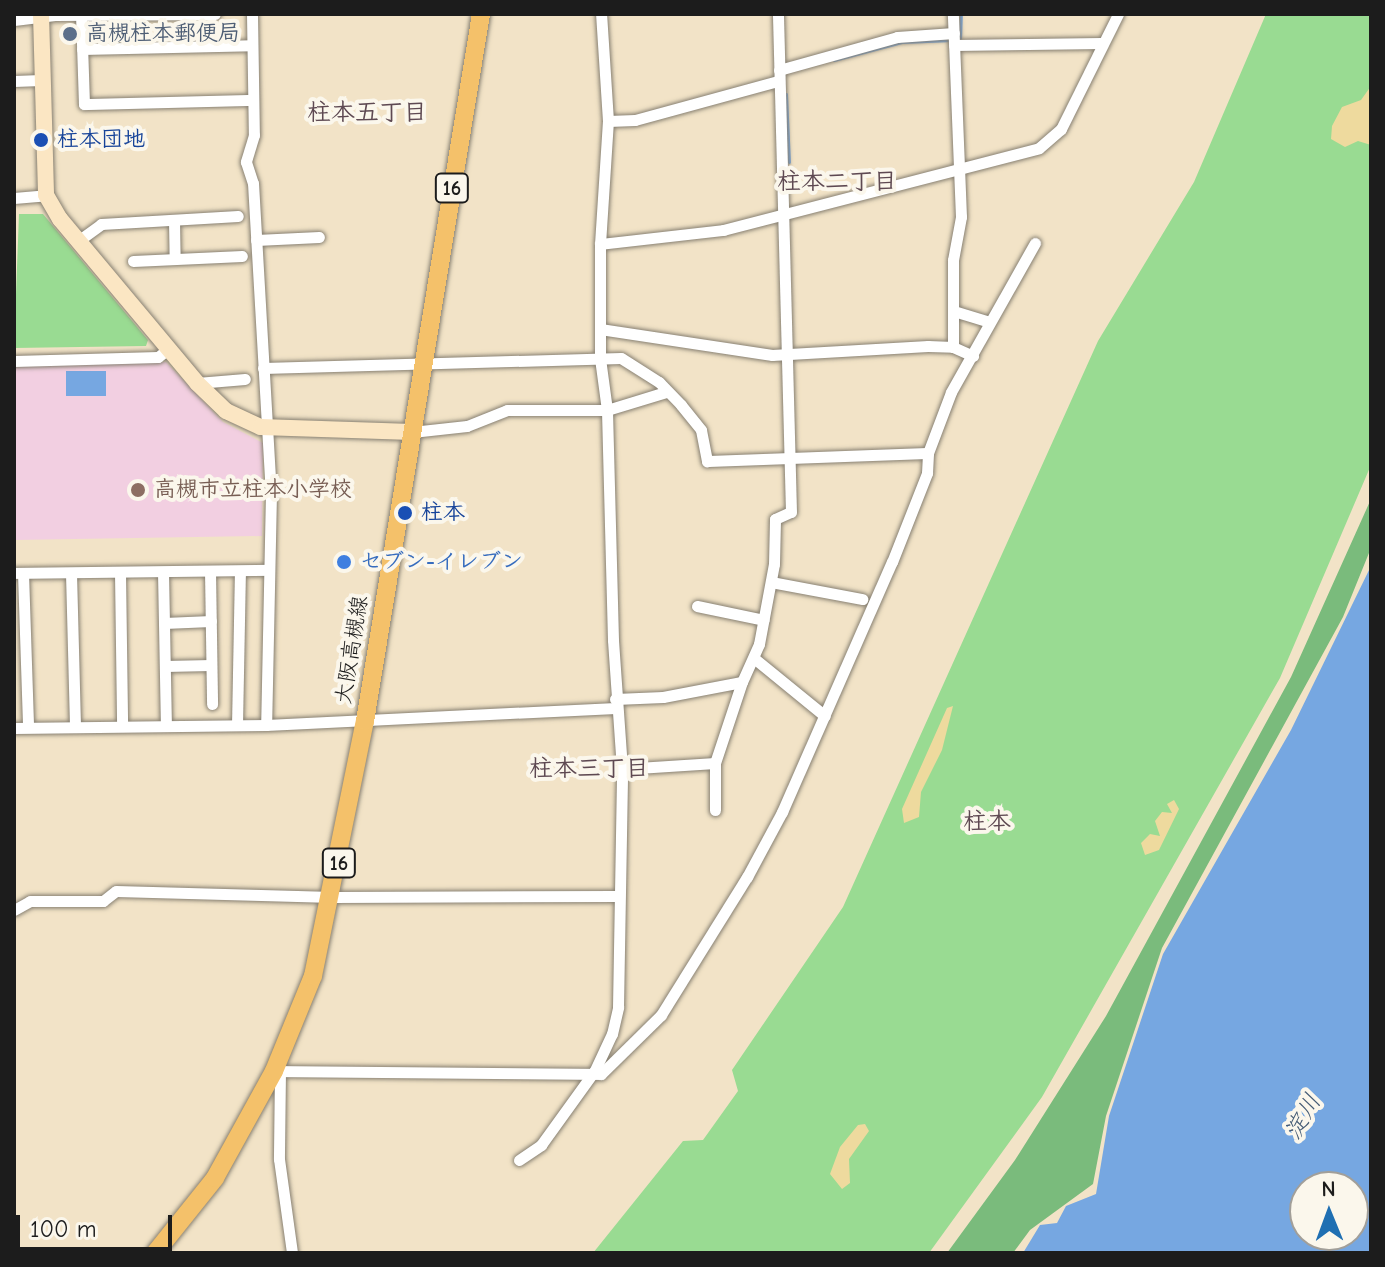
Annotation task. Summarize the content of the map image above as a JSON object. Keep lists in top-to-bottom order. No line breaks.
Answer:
{"streets":{"main road":["16","大阪高槻線"]},"districts":["柱本五丁目","柱本二丁目","柱本三丁目","柱本"],"water":["淀川"],"places":["高槻柱本郵便局","柱本団地","高槻市立柱本小学校","柱本","セブン-イレブン"],"scale_bar":"100 m","north":"top"}
